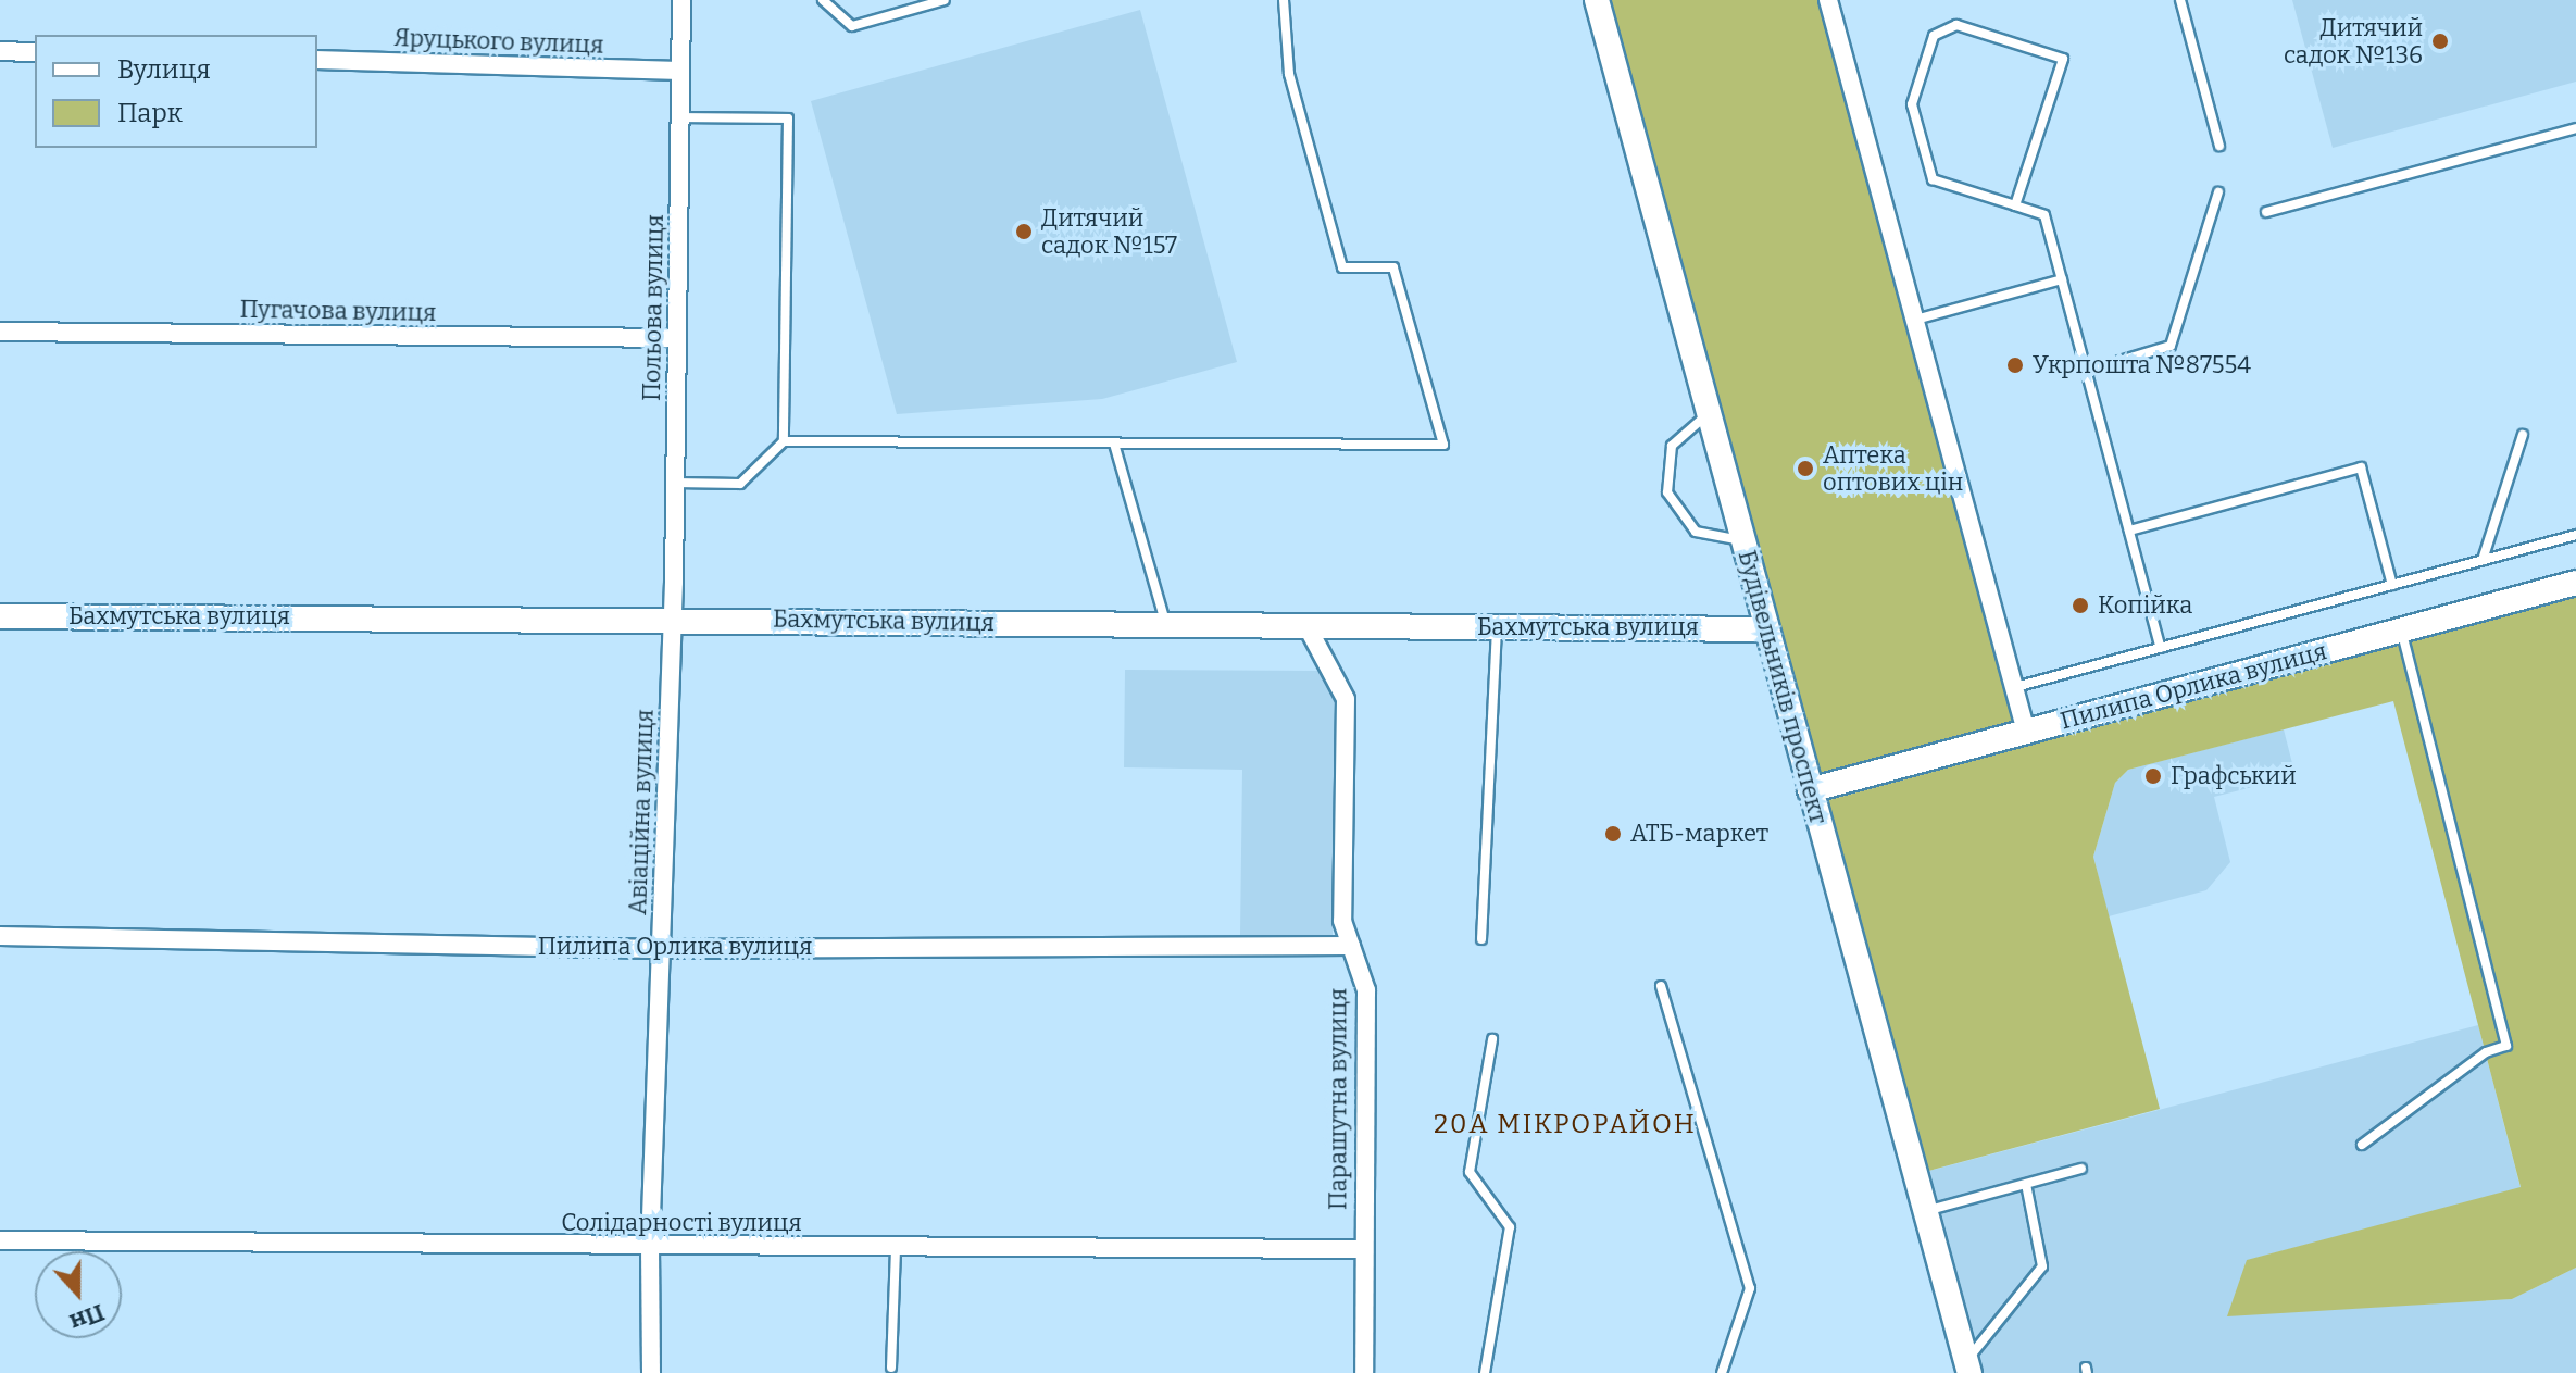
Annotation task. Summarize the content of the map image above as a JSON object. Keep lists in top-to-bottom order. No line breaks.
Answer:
{"streets":{"street":["Яруцького вулиця","Польова вулиця","Пугачова вулиця","Бахмутська вулиця","Пилипа Орлика вулиця","Будівельників проспект","Авіаційна вулиця","Парашутна вулиця","Солідарності вулиця"]},"crossings":[["Яруцького вулиця","Польова вулиця"],["Польова вулиця","Пугачова вулиця"],["Польова вулиця","Бахмутська вулиця"],["Польова вулиця","Авіаційна вулиця"],["Бахмутська вулиця","Будівельників проспект"],["Бахмутська вулиця","Авіаційна вулиця"],["Бахмутська вулиця","Парашутна вулиця"],["Пилипа Орлика вулиця","Будівельників проспект"],["Пилипа Орлика вулиця","Авіаційна вулиця"],["Пилипа Орлика вулиця","Парашутна вулиця"],["Авіаційна вулиця","Солідарності вулиця"],["Парашутна вулиця","Солідарності вулиця"]],"districts":["20А МІКРОРАЙОН"],"places":["Дитячий садок №136","Дитячий садок №157","Укрпошта №87554","Аптека оптових цін","Копійка","Графський","АТБ-маркет"],"legend":["Вулиця","Парк"],"north":"bottom"}
